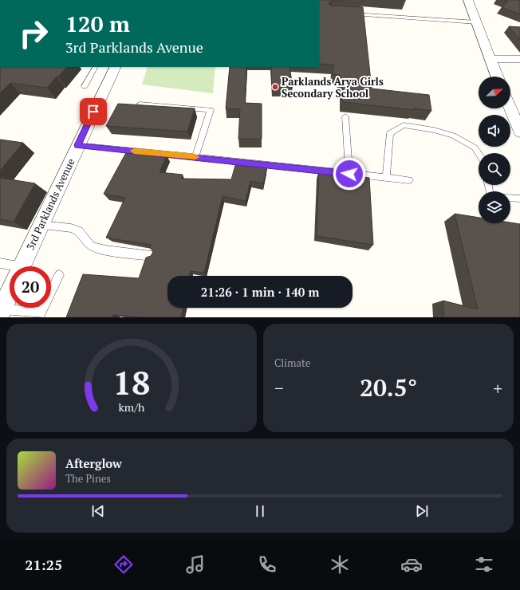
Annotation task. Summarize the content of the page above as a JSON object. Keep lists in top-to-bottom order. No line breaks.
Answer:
{"streets":{"street":["3rd Parklands Avenue"]},"places":["Parklands Arya Girls Secondary School"],"north":"top right","page":{"turn":["120 m","3rd Parklands Avenue"],"limit":"20","trip":"21:26 · 1 min · 140 m","tile":"Climate","heat":["−","20.5°","+"],"song":["Afterglow","The Pines"],"tabs":"21:25","gauge":["18","km/h"]}}
